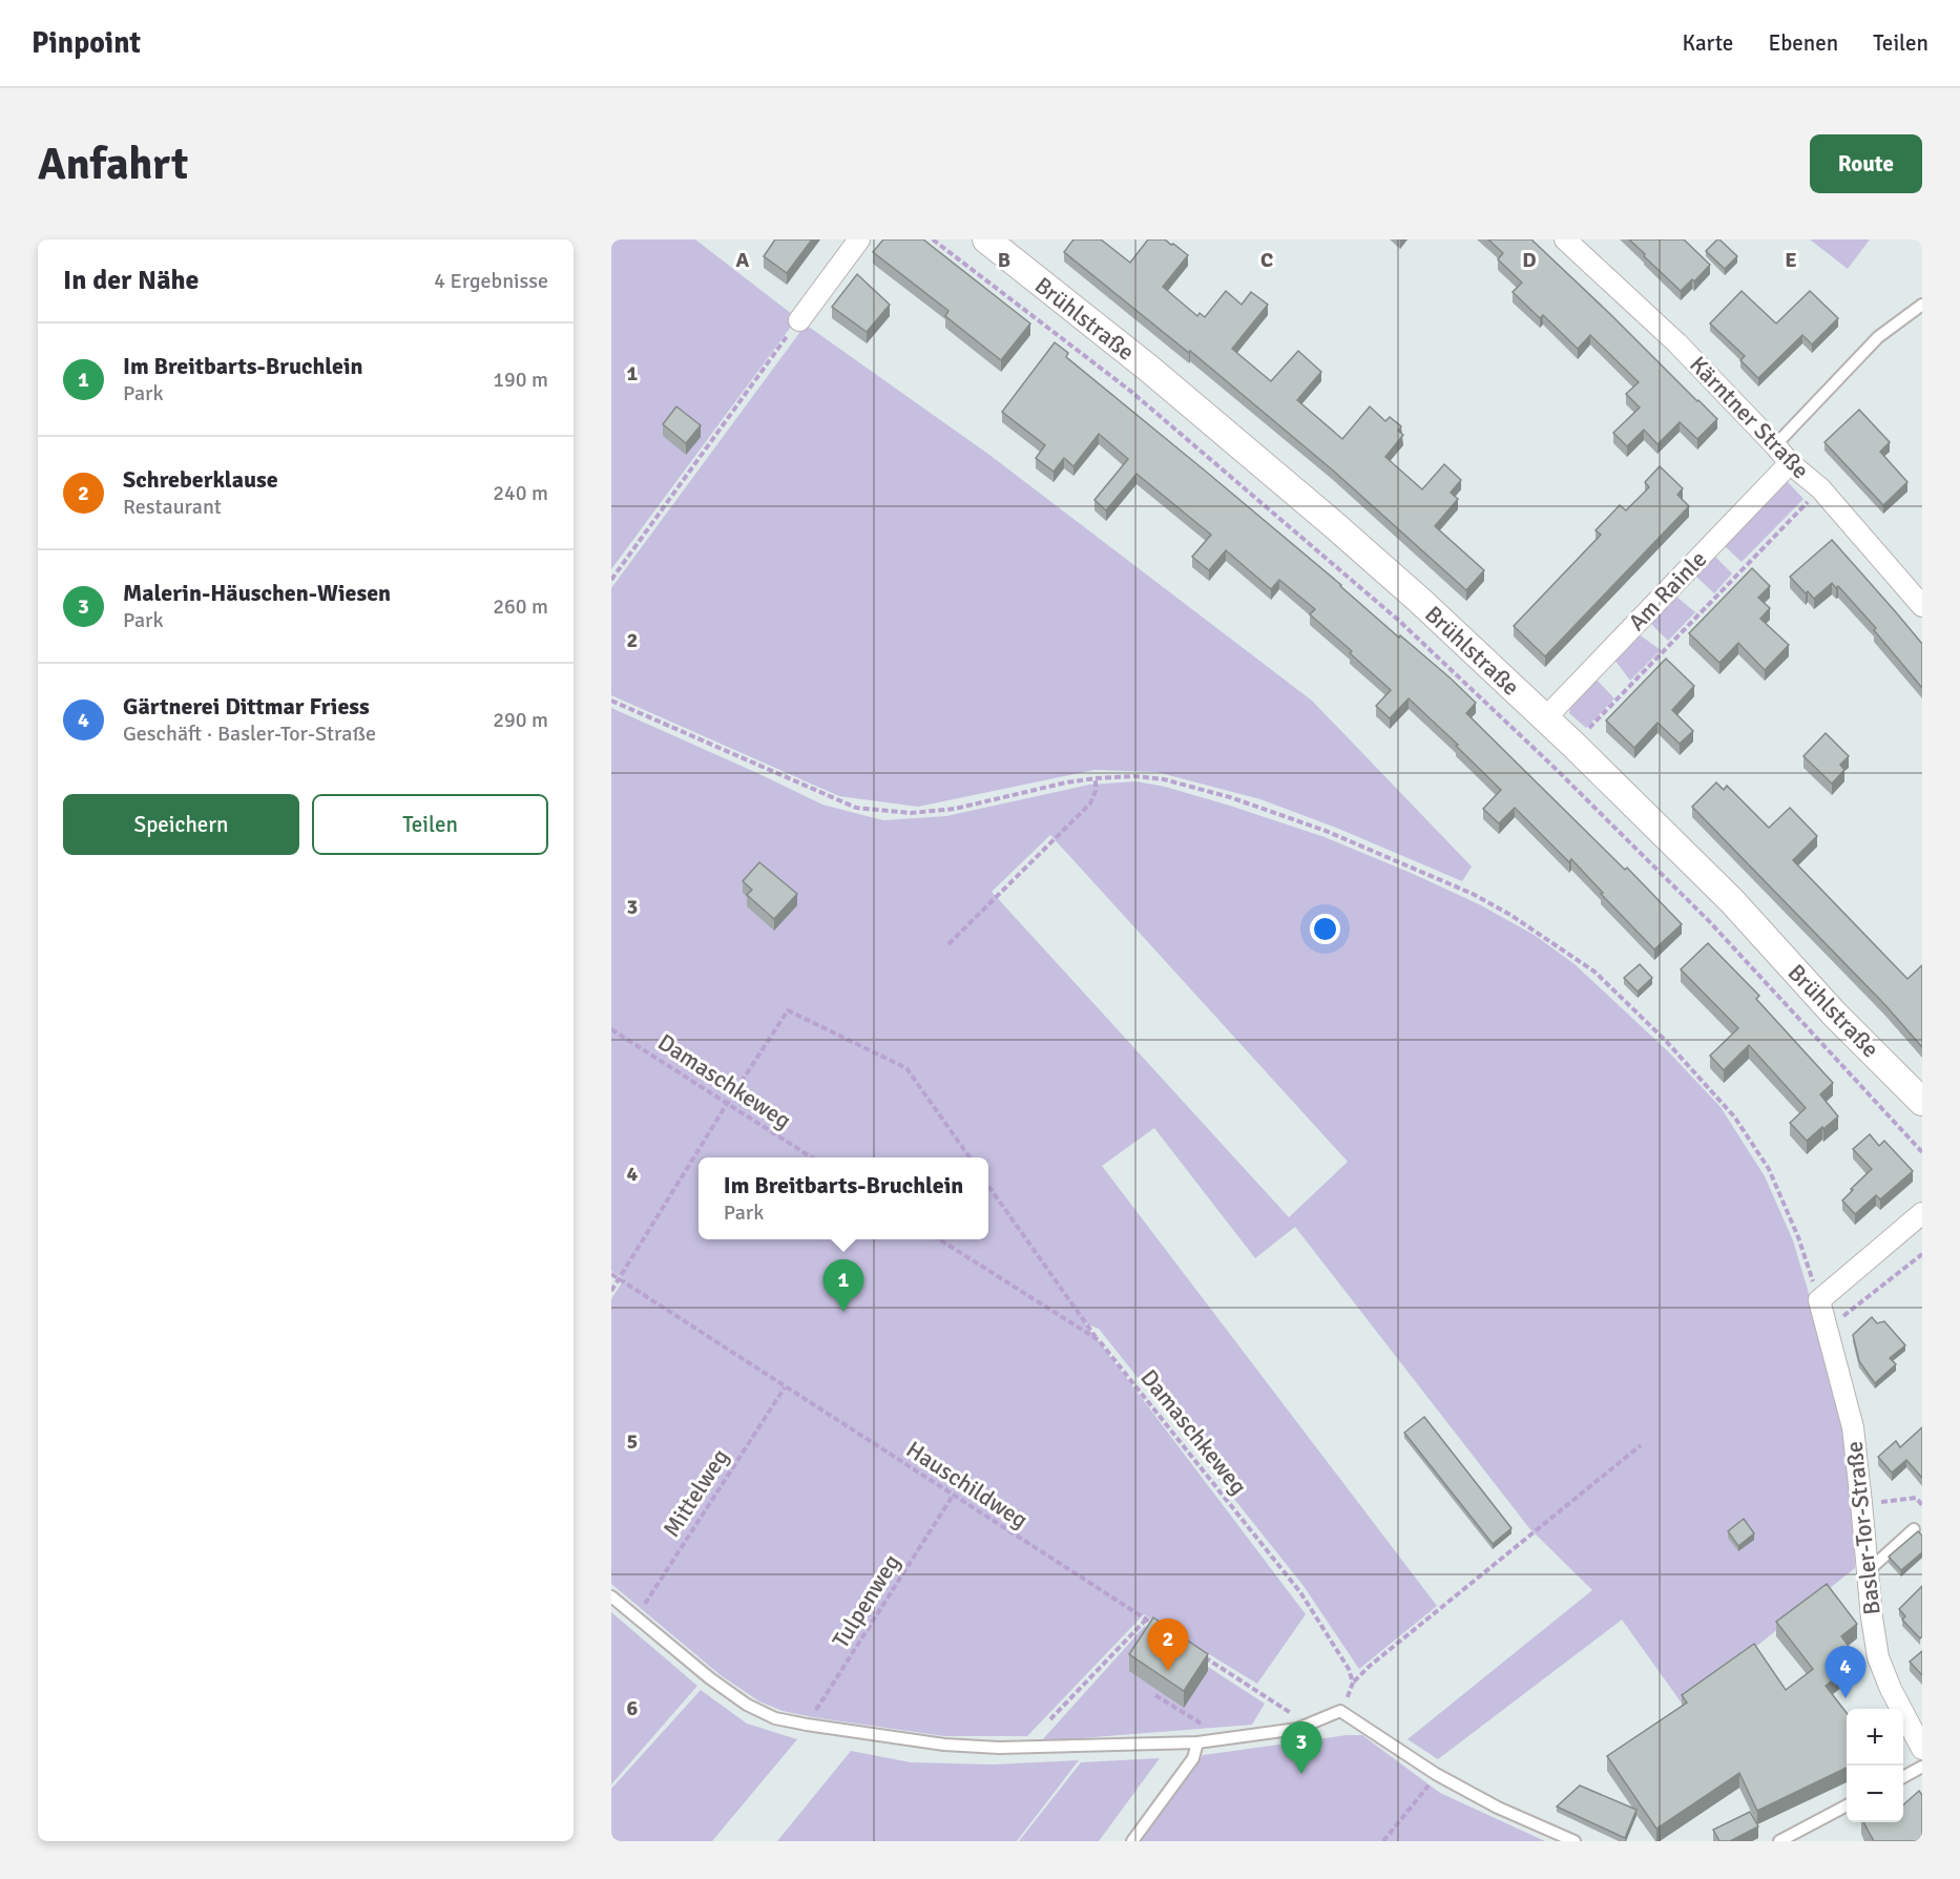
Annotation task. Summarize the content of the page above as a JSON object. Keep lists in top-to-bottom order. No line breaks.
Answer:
{"streets":{"street":["Brühlstraße","Kärntner Straße","Am Rainle","Basler-Tor-Straße"],"path":["Damaschkeweg","Hauschildweg","Mittelweg","Tulpenweg"]},"crossings":[["Brühlstraße","Am Rainle"],["Kärntner Straße","Am Rainle"],["Hauschildweg","Mittelweg"],["Hauschildweg","Tulpenweg"]],"page":{"header":"Pinpoint","nav":["Karte","Ebenen","Teilen"],"buttons":["Route",["Speichern","Teilen"]],"title":"Anfahrt","heading":["In der Nähe","4 Ergebnisse"],"list":[{"mark":"1","name":"Im Breitbarts-Bruchlein","note":"Park","value":"190 m"},{"mark":"2","name":"Schreberklause","note":"Restaurant","value":"240 m"},{"mark":"3","name":"Malerin-Häuschen-Wiesen","note":"Park","value":"260 m"},{"mark":"4","name":"Gärtnerei Dittmar Friess","note":"Geschäft · Basler-Tor-Straße","value":"290 m"}],"popup":["Im Breitbarts-Bruchlein","Park"],"pins":["1","2","4","3"],"map_buttons":["+","−"]},"grid":{"columns":["A","B","C","D","E"],"rows":["1","2","3","4","5","6"]}}
